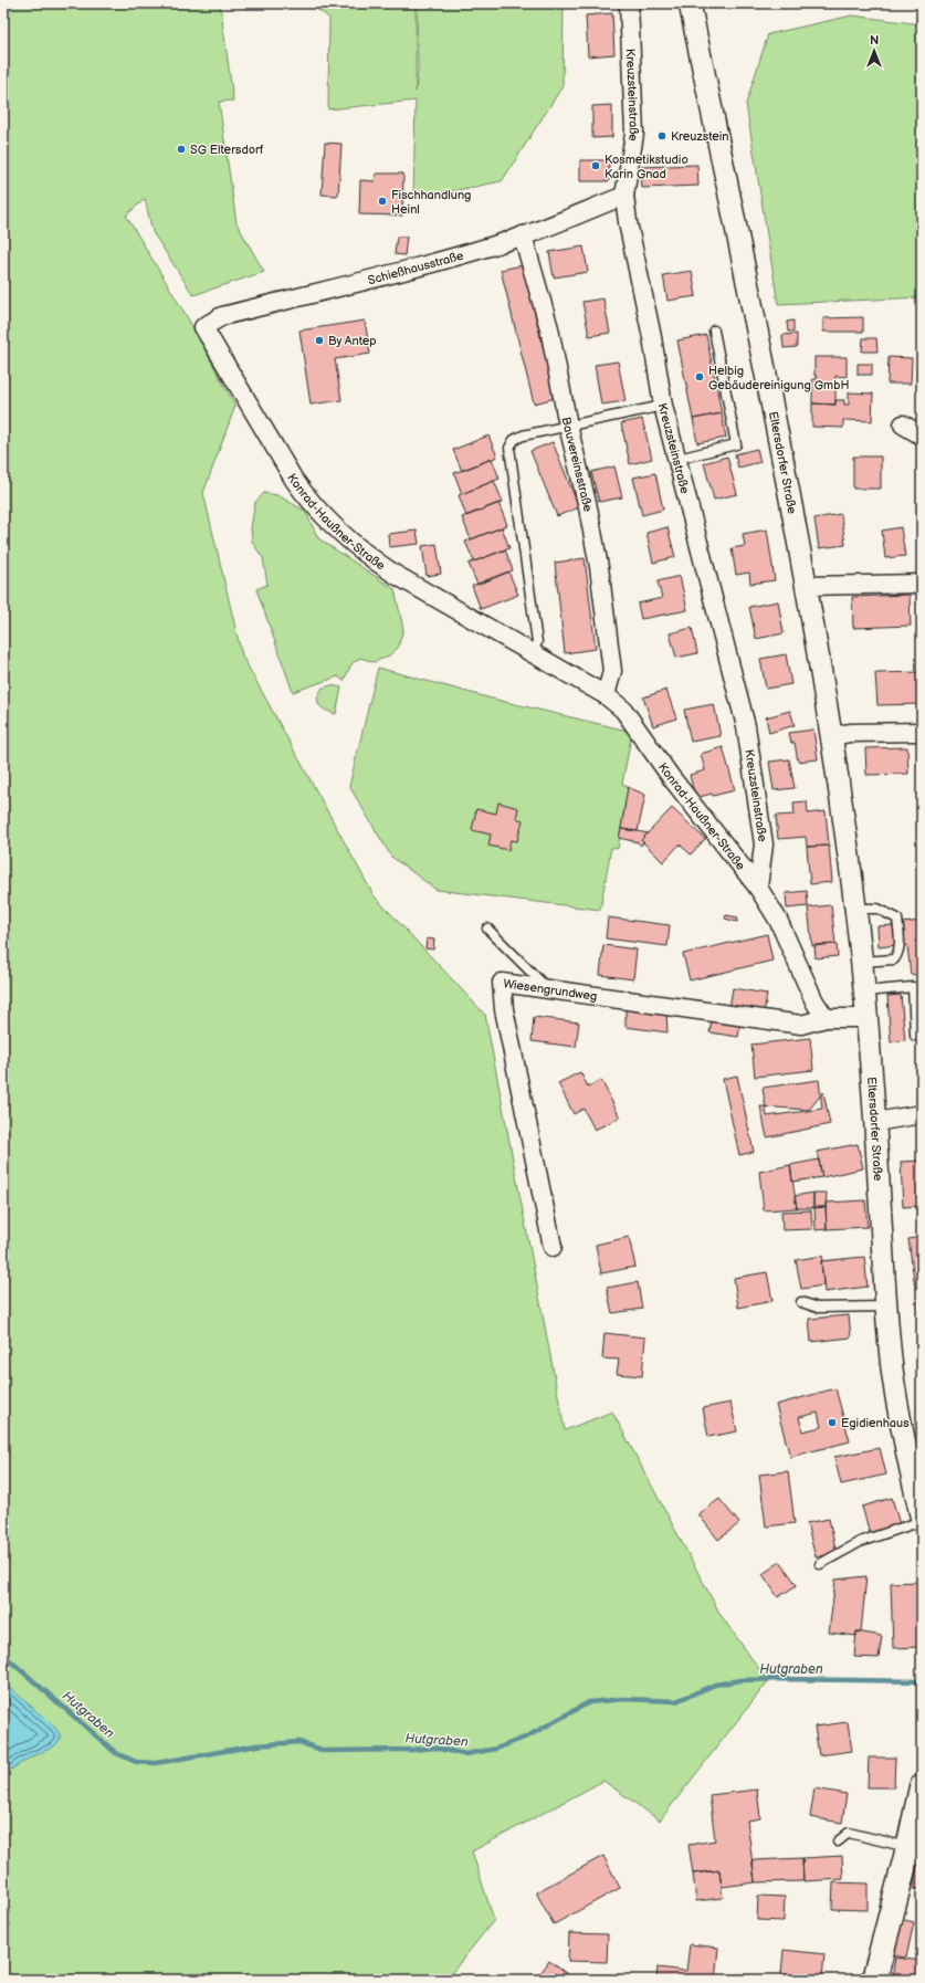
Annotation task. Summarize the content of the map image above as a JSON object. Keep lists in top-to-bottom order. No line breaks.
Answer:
{"streets":{"street":["Kreuzsteinstraße","Schießhausstraße","Eltersdorfer Straße","Bauvereinsstraße","Konrad-Haußner-Straße","Wiesengrundweg"]},"crossings":[["Kreuzsteinstraße","Schießhausstraße"],["Kreuzsteinstraße","Konrad-Haußner-Straße"],["Schießhausstraße","Bauvereinsstraße"],["Schießhausstraße","Konrad-Haußner-Straße"],["Eltersdorfer Straße","Wiesengrundweg"],["Bauvereinsstraße","Konrad-Haußner-Straße"],["Konrad-Haußner-Straße","Wiesengrundweg"]],"water":["Hutgraben"],"places":["Kreuzstein","SG Eltersdorf","Kosmetikstudio Karin Gnad","Fischhandlung Heinl","By Antep","Helbig Gebäudereinigung GmbH","Egidienhaus"],"north":"top"}
